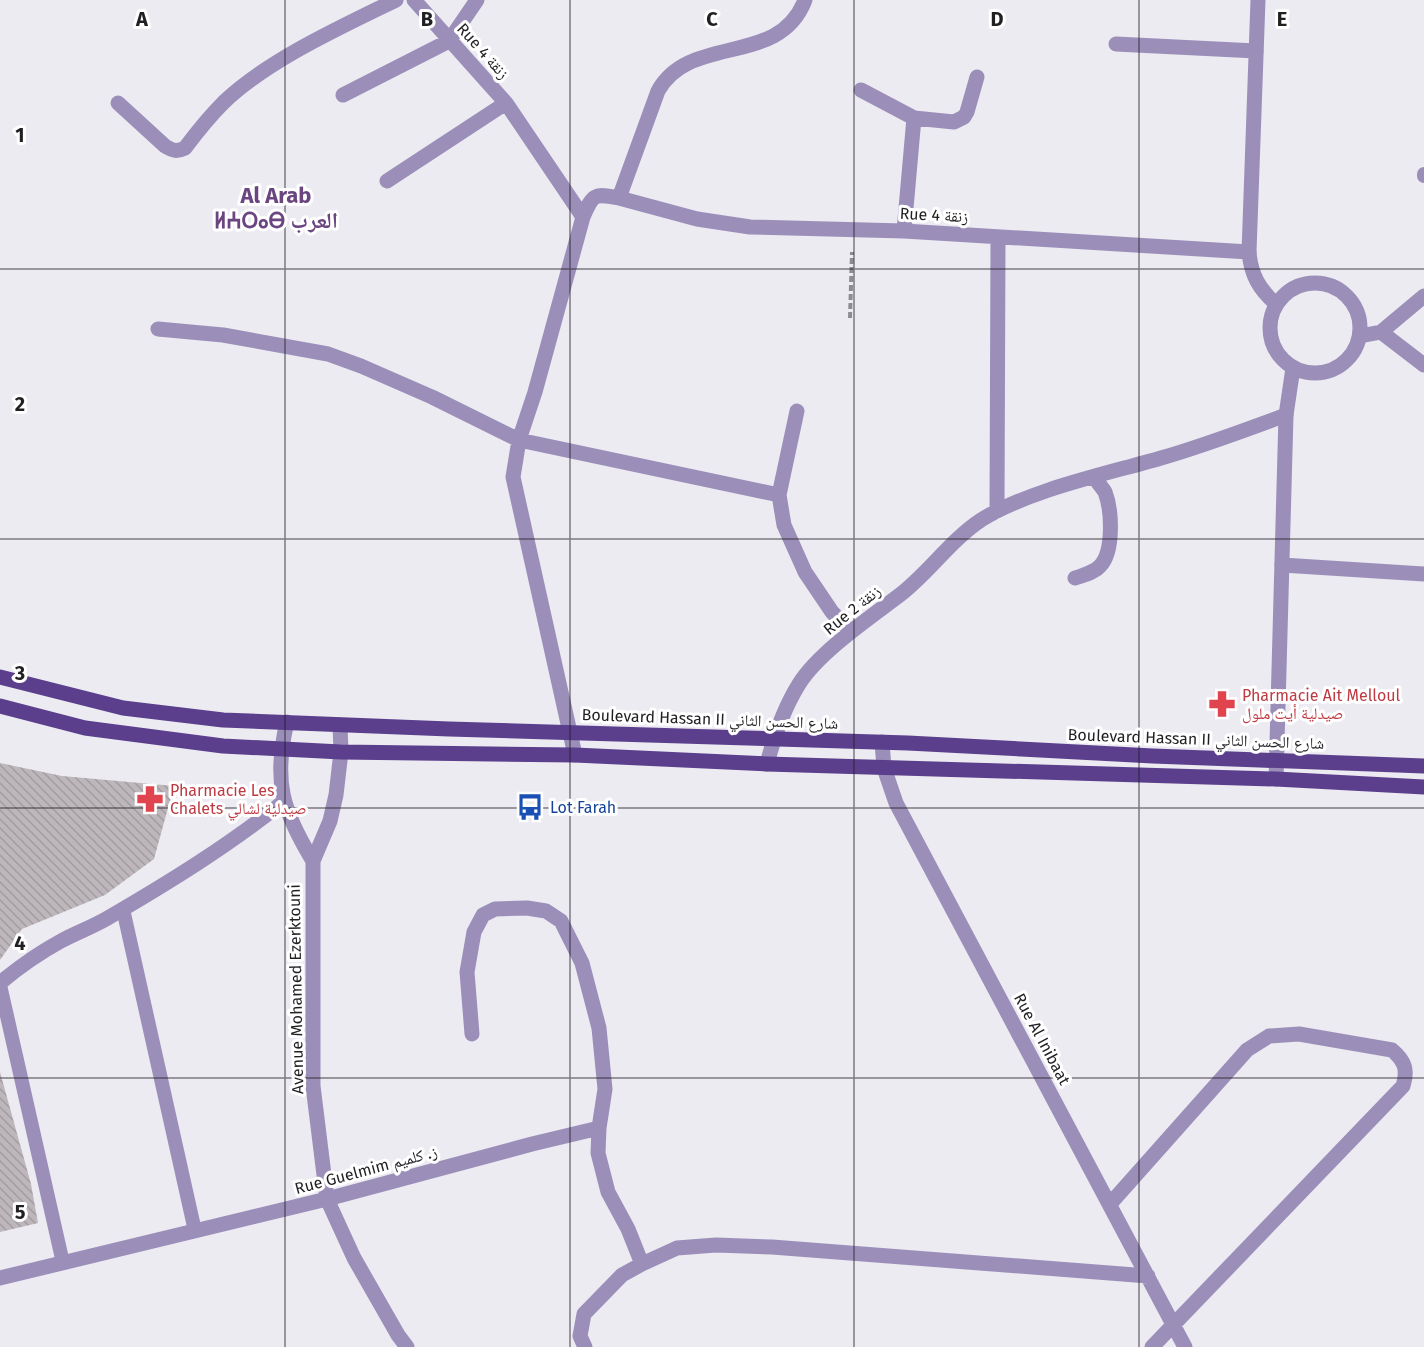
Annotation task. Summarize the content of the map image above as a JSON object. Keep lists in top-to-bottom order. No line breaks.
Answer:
{"streets":{"main road":["Boulevard Hassan II شارع الحسن الثاني"],"street":["Rue 4 زنقة","Rue 2 زنقة","Avenue Mohamed Ezerktouni","Rue Al Inibaat","Rue Guelmim ز. كلميم"]},"crossings":[["Rue 2 زنقة","Boulevard Hassan II شارع الحسن الثاني"],["Boulevard Hassan II شارع الحسن الثاني","Avenue Mohamed Ezerktouni"],["Boulevard Hassan II شارع الحسن الثاني","Rue Al Inibaat"],["Avenue Mohamed Ezerktouni","Rue Guelmim ز. كلميم"]],"districts":["Al Arab ⵍⵄⵔⴰⴱ العرب"],"places":{"pharmacy":["Pharmacie Ait Melloul صيدلية أيت ملول","Pharmacie Les Chalets صيدلية لشالي"],"bus stop":["Lot Farah"]},"grid":{"columns":["A","B","C","D","E"],"rows":["1","2","3","4","5"]}}
